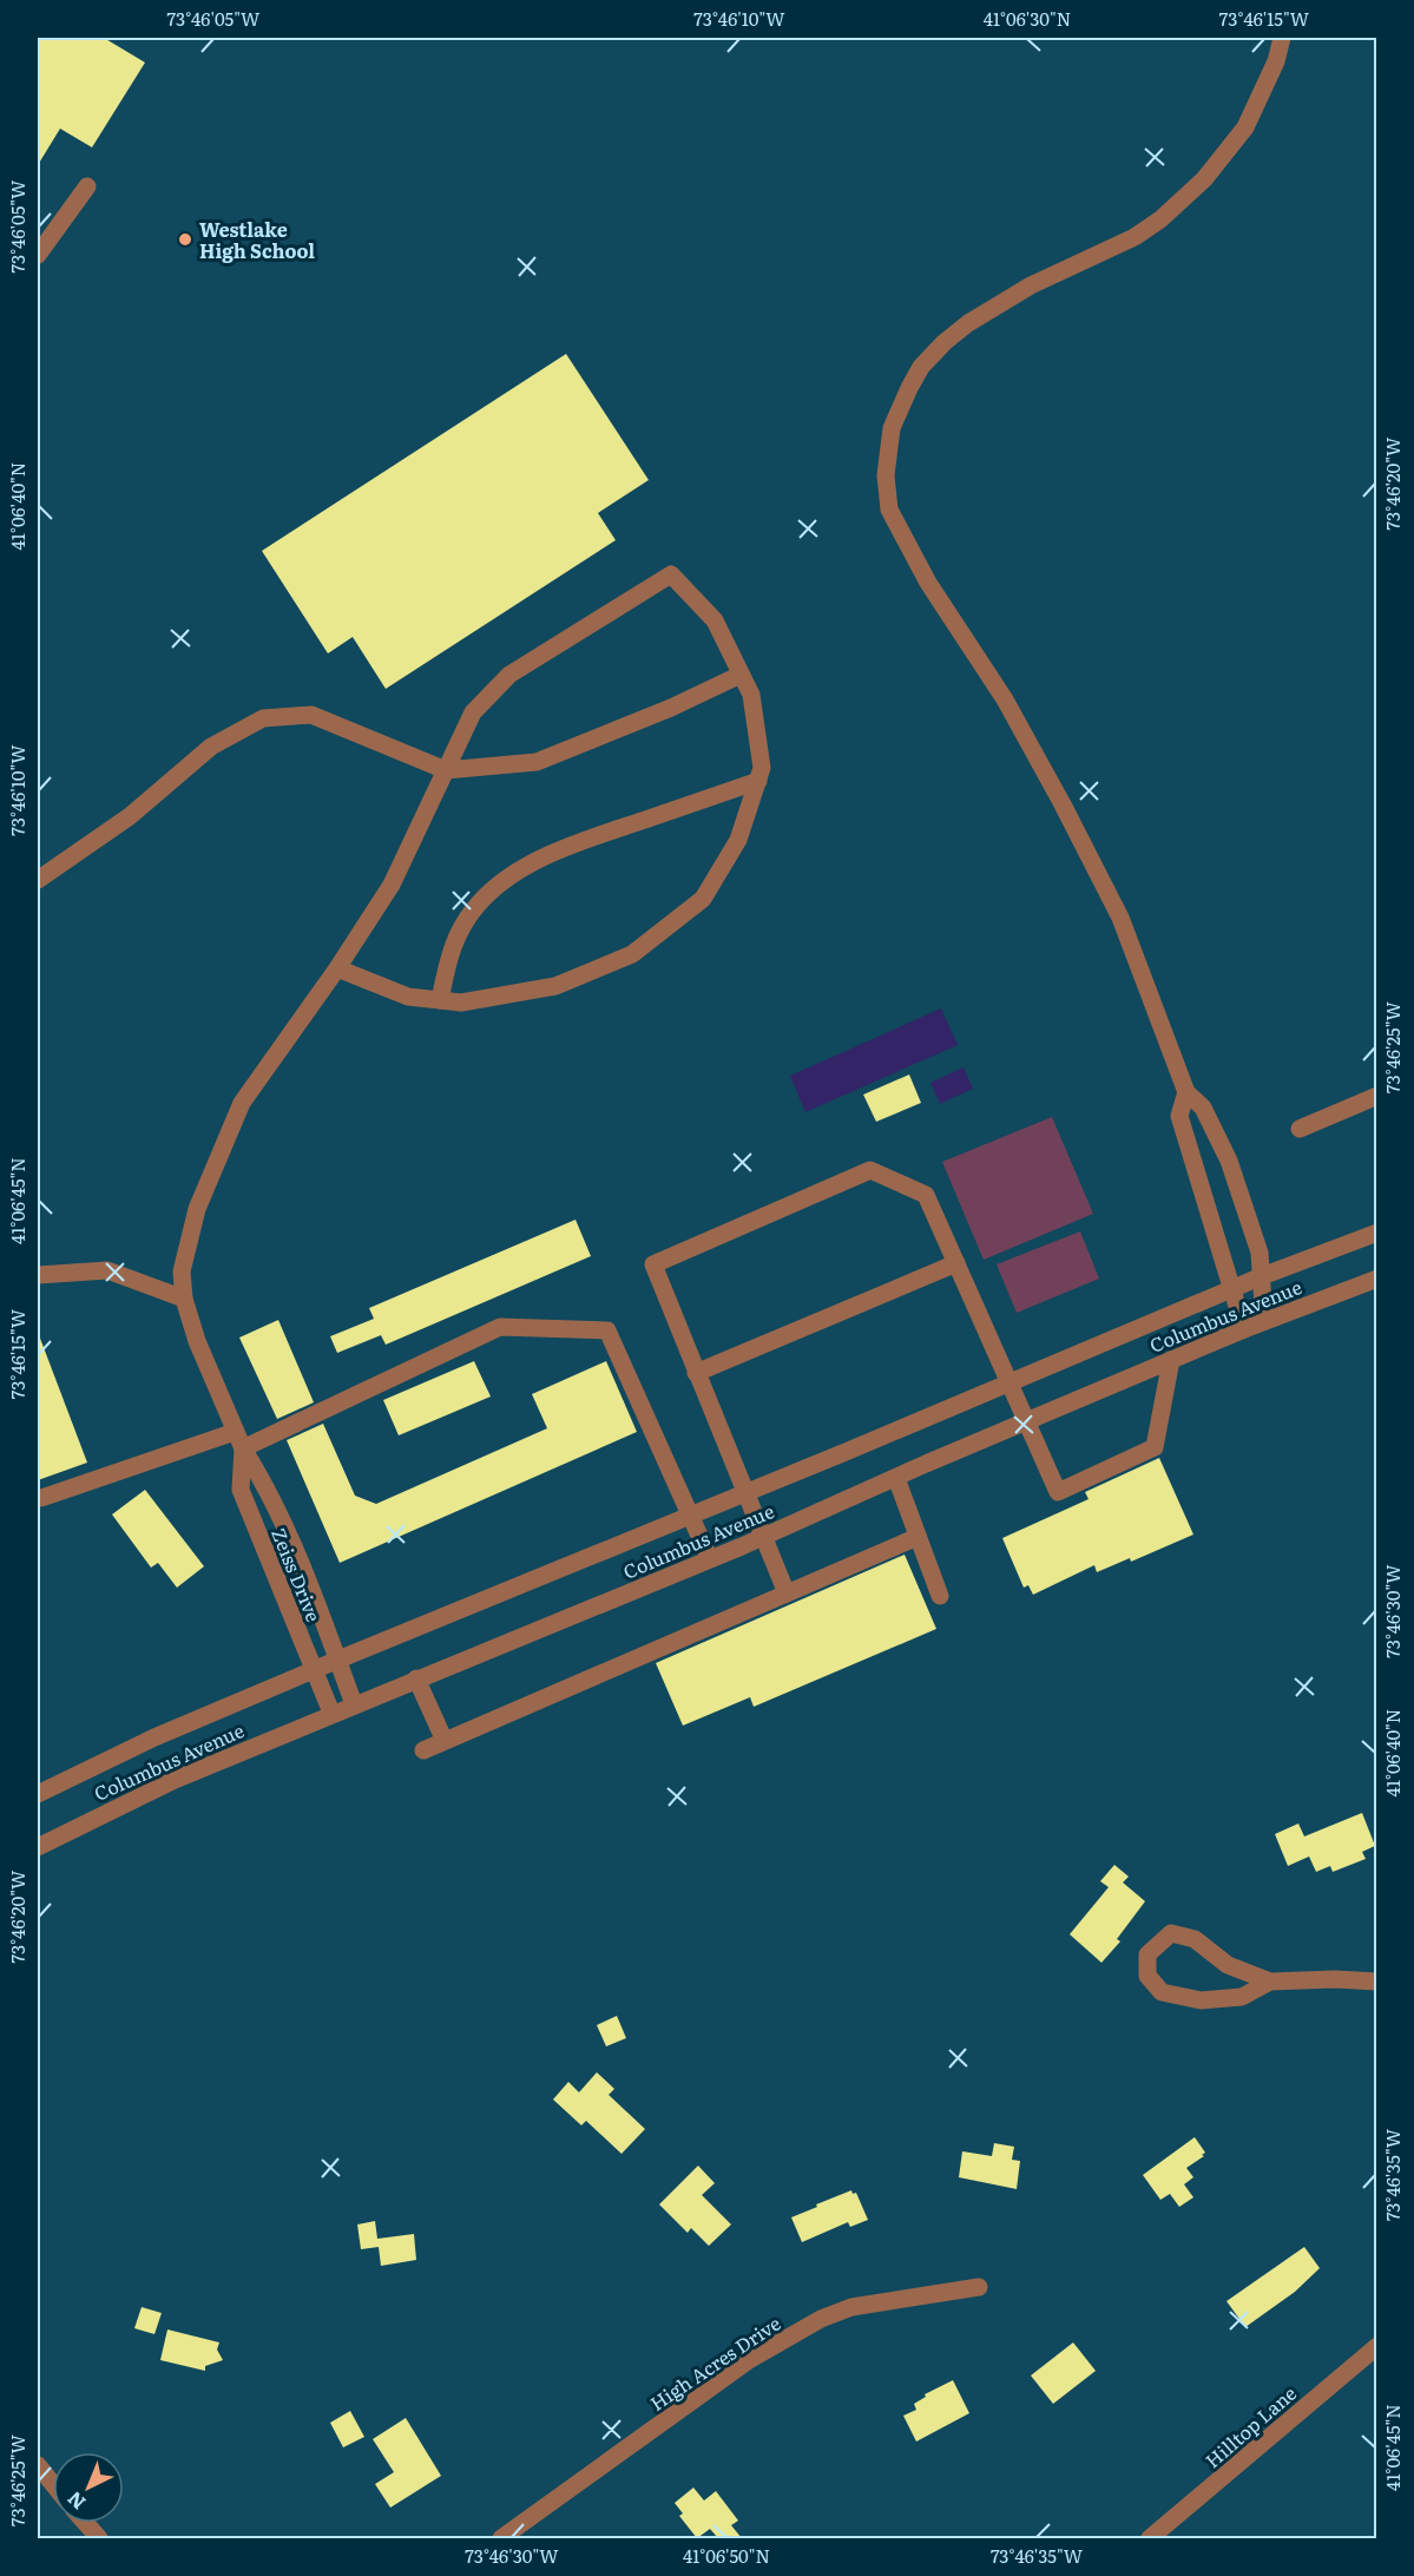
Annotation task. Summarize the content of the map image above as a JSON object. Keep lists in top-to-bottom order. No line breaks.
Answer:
{"streets":{"street":["Columbus Avenue","Zeiss Drive","High Acres Drive","Hilltop Lane"]},"crossings":[["Columbus Avenue","Zeiss Drive"]],"places":["Westlake High School"],"north":"bottom left","coordinates":["73°46'05\"W","73°46'10\"W","41°06'30\"N","73°46'15\"W","73°46'20\"W","41°06'40\"N","73°46'25\"W","41°06'45\"N","73°46'30\"W","73°46'35\"W","41°06'50\"N"]}
